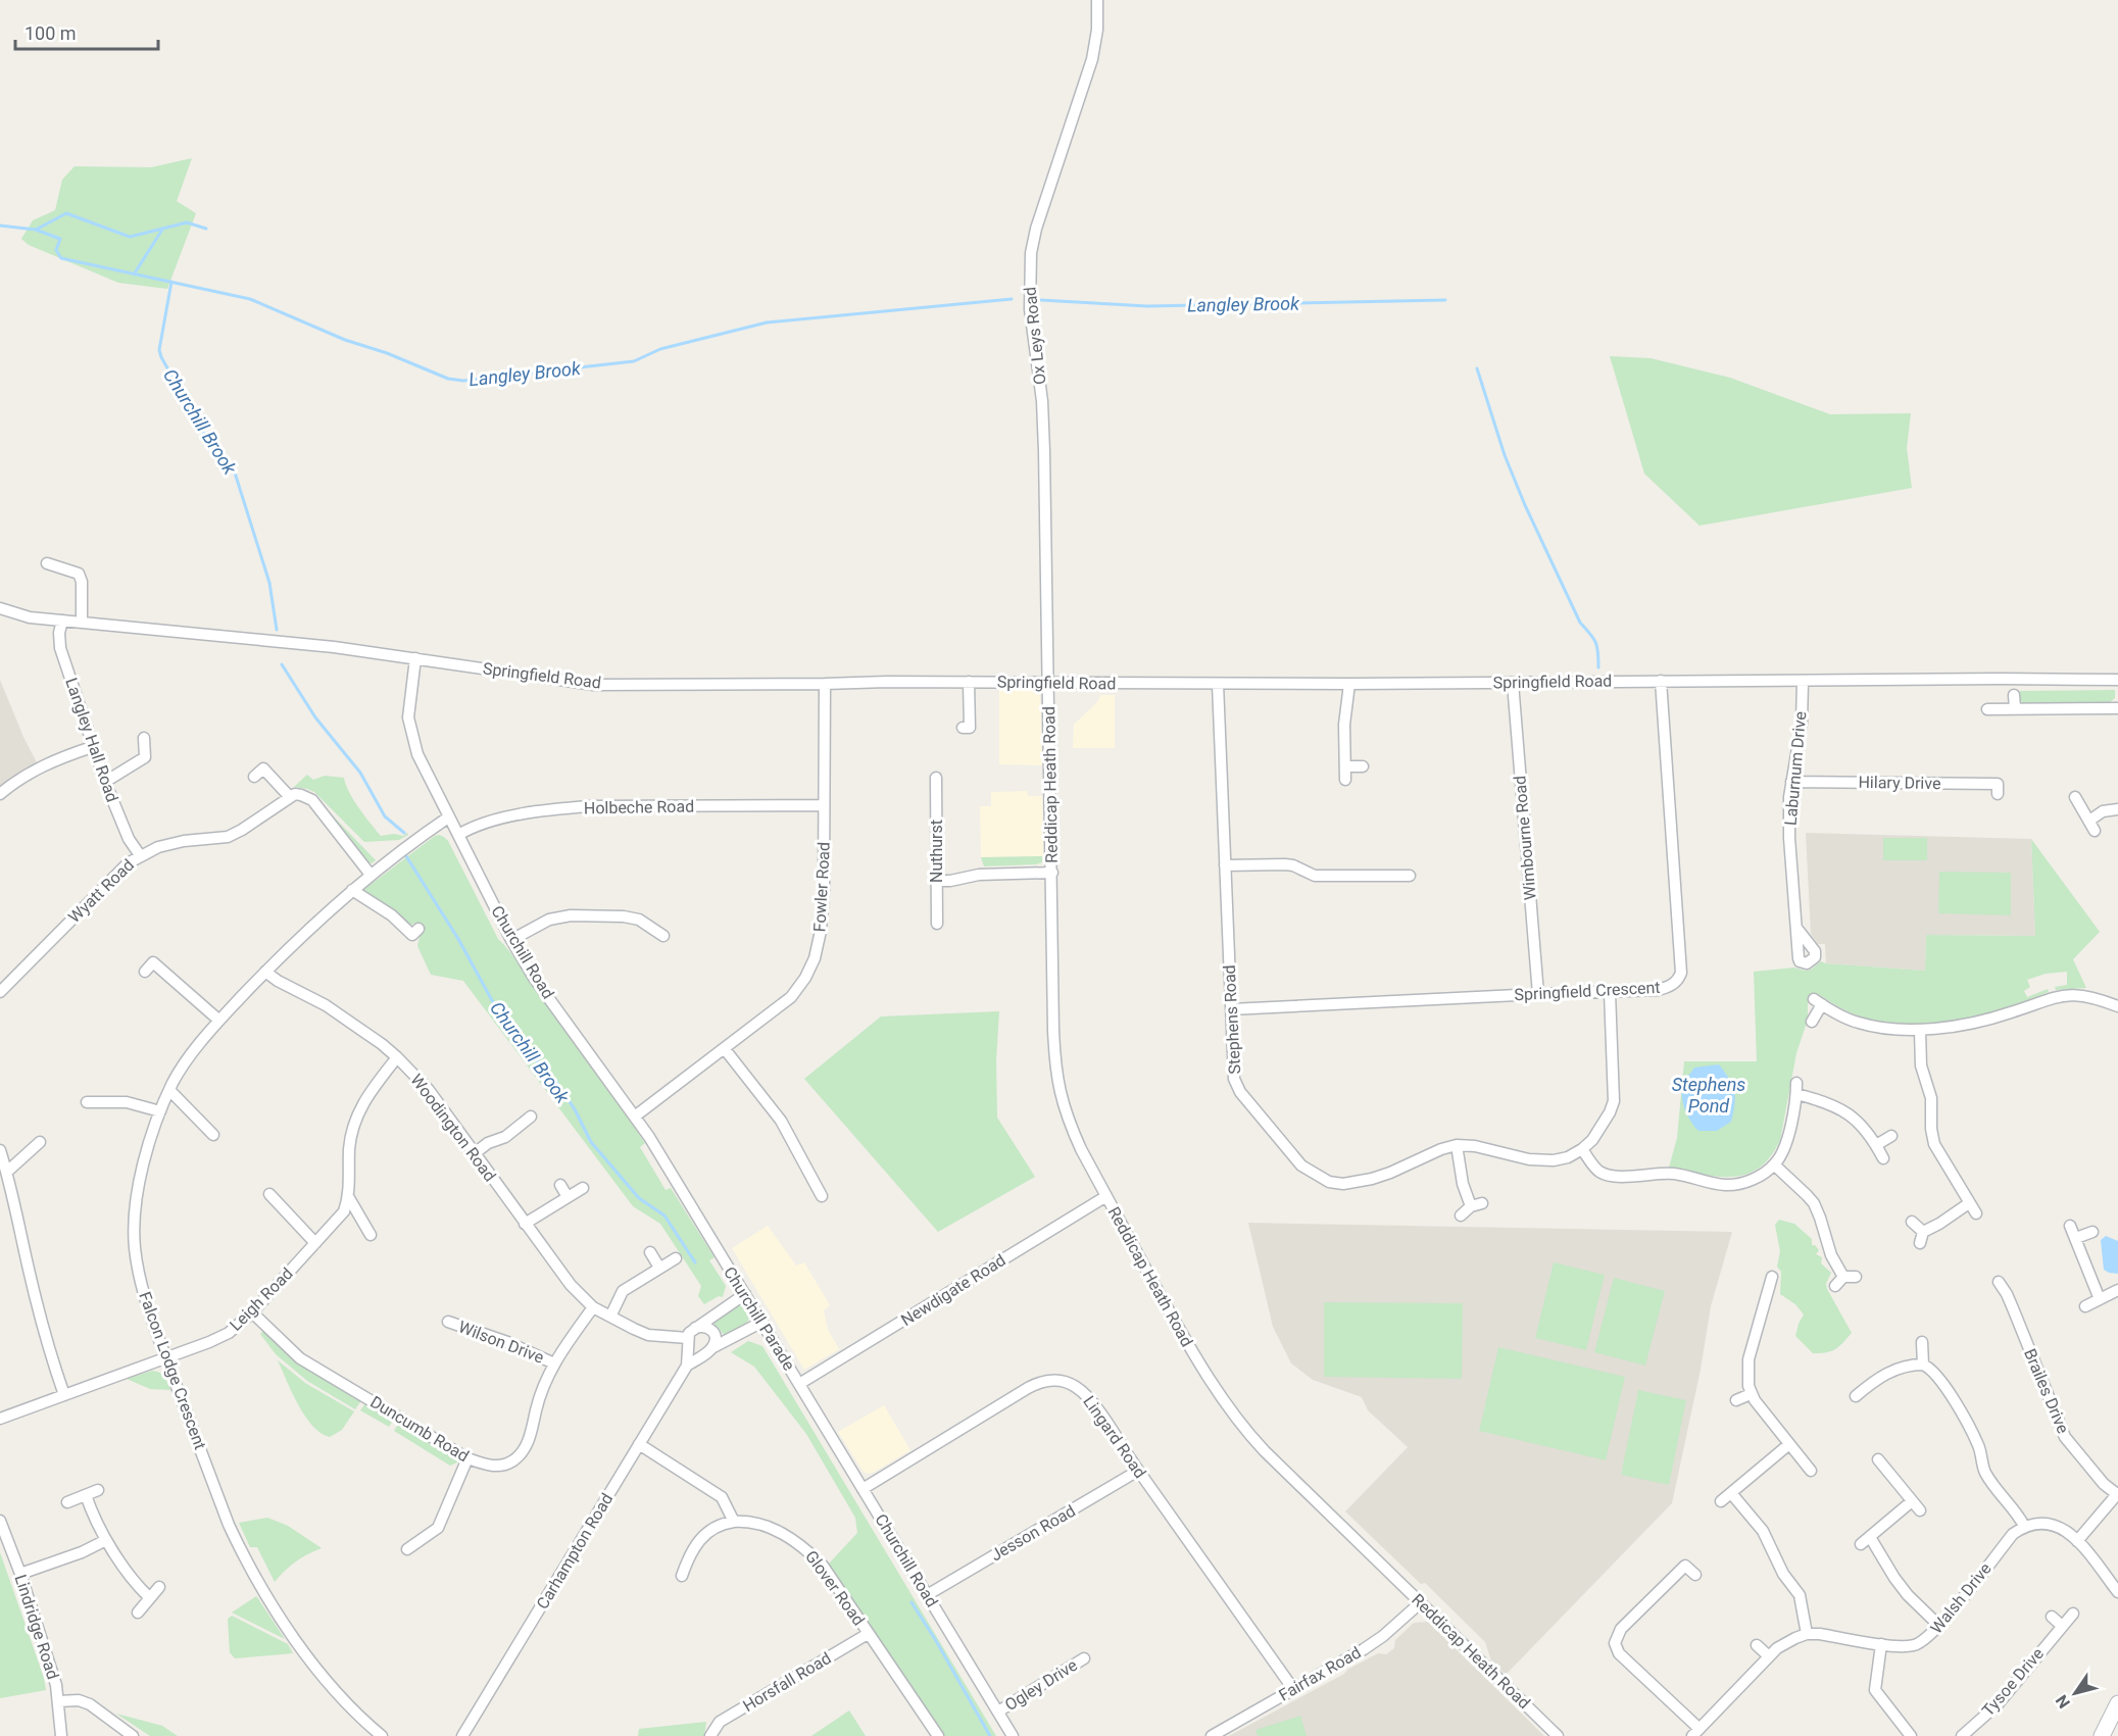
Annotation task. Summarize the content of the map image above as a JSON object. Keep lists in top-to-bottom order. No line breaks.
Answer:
{"streets":{"street":["Ox Leys Road","Springfield Road","Langley Hall Road","Laburnum Drive","Hilary Drive","Reddicap Heath Road","Holbeche Road","Wimbourne Road","Nuthurst","Fowler Road","Wyatt Road","Churchill Road","Springfield Crescent","Stephens Road","Woodington Road","Newdigate Road","Leigh Road","Churchill Parade","Wilson Drive","Falcon Lodge Crescent","Brailes Drive","Duncumb Road","Lingard Road","Jesson Road","Carhampton Road","Glover Road","Walsh Drive","Lindridge Road","Fairfax Road","Horsfall Road","Tysoe Drive","Ogley Drive"]},"crossings":[["Ox Leys Road","Springfield Road"],["Ox Leys Road","Reddicap Heath Road"],["Springfield Road","Langley Hall Road"],["Springfield Road","Laburnum Drive"],["Springfield Road","Reddicap Heath Road"],["Springfield Road","Wimbourne Road"],["Springfield Road","Fowler Road"],["Springfield Road","Churchill Road"],["Springfield Road","Springfield Crescent"],["Springfield Road","Stephens Road"],["Langley Hall Road","Wyatt Road"],["Laburnum Drive","Hilary Drive"],["Reddicap Heath Road","Newdigate Road"],["Reddicap Heath Road","Fairfax Road"],["Holbeche Road","Fowler Road"],["Holbeche Road","Churchill Road"],["Wimbourne Road","Springfield Crescent"],["Fowler Road","Churchill Road"],["Churchill Road","Newdigate Road"],["Churchill Road","Churchill Parade"],["Churchill Road","Falcon Lodge Crescent"],["Churchill Road","Lingard Road"],["Churchill Road","Jesson Road"],["Churchill Road","Ogley Drive"],["Springfield Crescent","Stephens Road"],["Woodington Road","Falcon Lodge Crescent"],["Woodington Road","Duncumb Road"],["Newdigate Road","Churchill Parade"],["Leigh Road","Falcon Lodge Crescent"],["Leigh Road","Duncumb Road"],["Churchill Parade","Carhampton Road"],["Wilson Drive","Duncumb Road"],["Lingard Road","Jesson Road"],["Lingard Road","Fairfax Road"],["Glover Road","Horsfall Road"]],"water":["Langley Brook","Churchill Brook","Stephens Pond"],"scale_bar":"100 m","north":"bottom left"}
